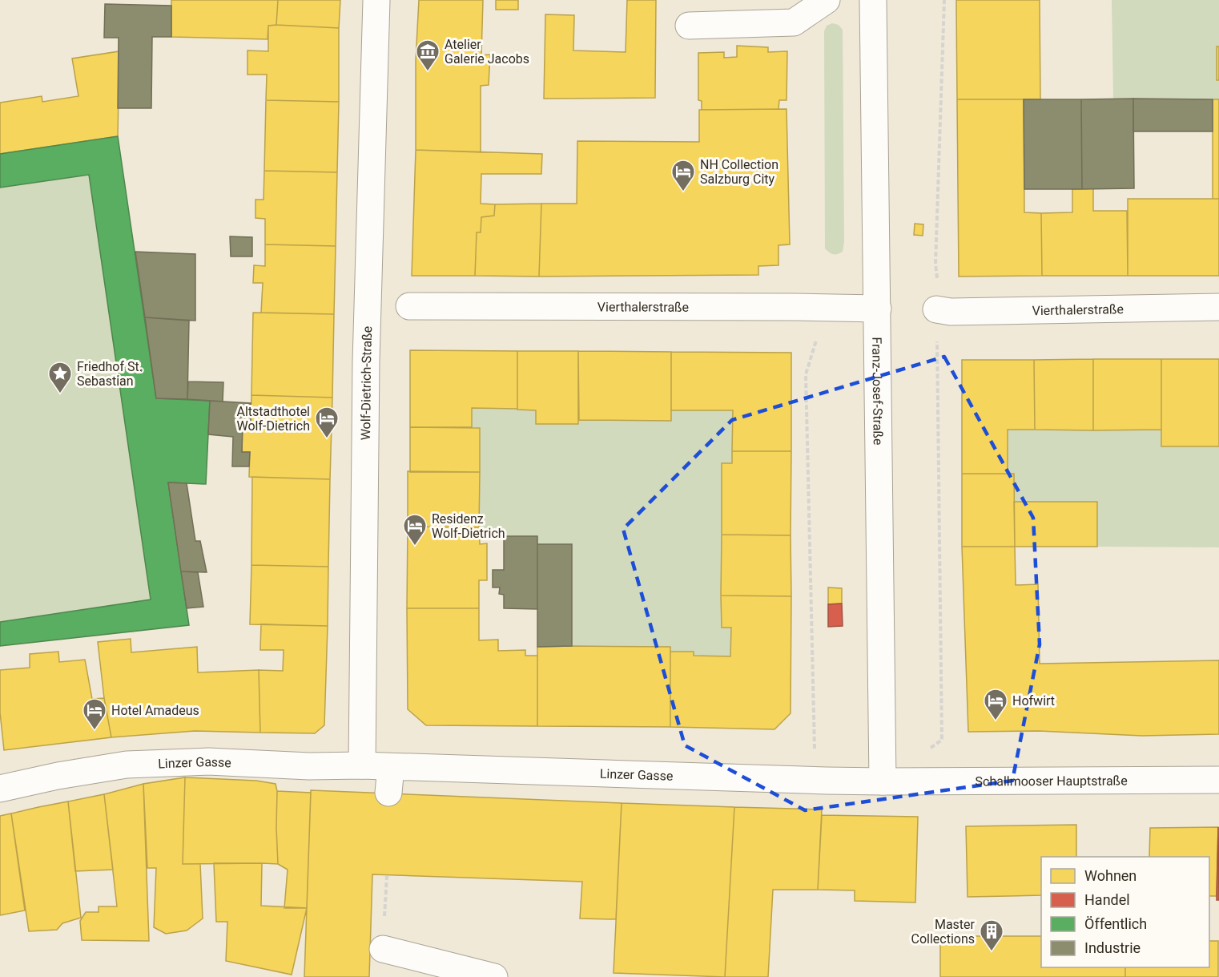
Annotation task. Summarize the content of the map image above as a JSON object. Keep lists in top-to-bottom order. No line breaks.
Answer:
{"streets":{"street":["Vierthalerstraße","Wolf-Dietrich-Straße","Franz-Josef-Straße","Linzer Gasse","Schallmooser Hauptstraße"]},"crossings":[["Vierthalerstraße","Franz-Josef-Straße"],["Wolf-Dietrich-Straße","Linzer Gasse"],["Franz-Josef-Straße","Linzer Gasse"],["Franz-Josef-Straße","Schallmooser Hauptstraße"],["Linzer Gasse","Schallmooser Hauptstraße"]],"places":{"museum":["Atelier Galerie Jacobs"],"hotel":["NH Collection Salzburg City","Altstadthotel Wolf-Dietrich","Residenz Wolf-Dietrich","Hofwirt","Hotel Amadeus"],"place":["Friedhof St. Sebastian"],"building":["Master Collections"]},"legend":["Wohnen","Handel","Öffentlich","Industrie"]}
